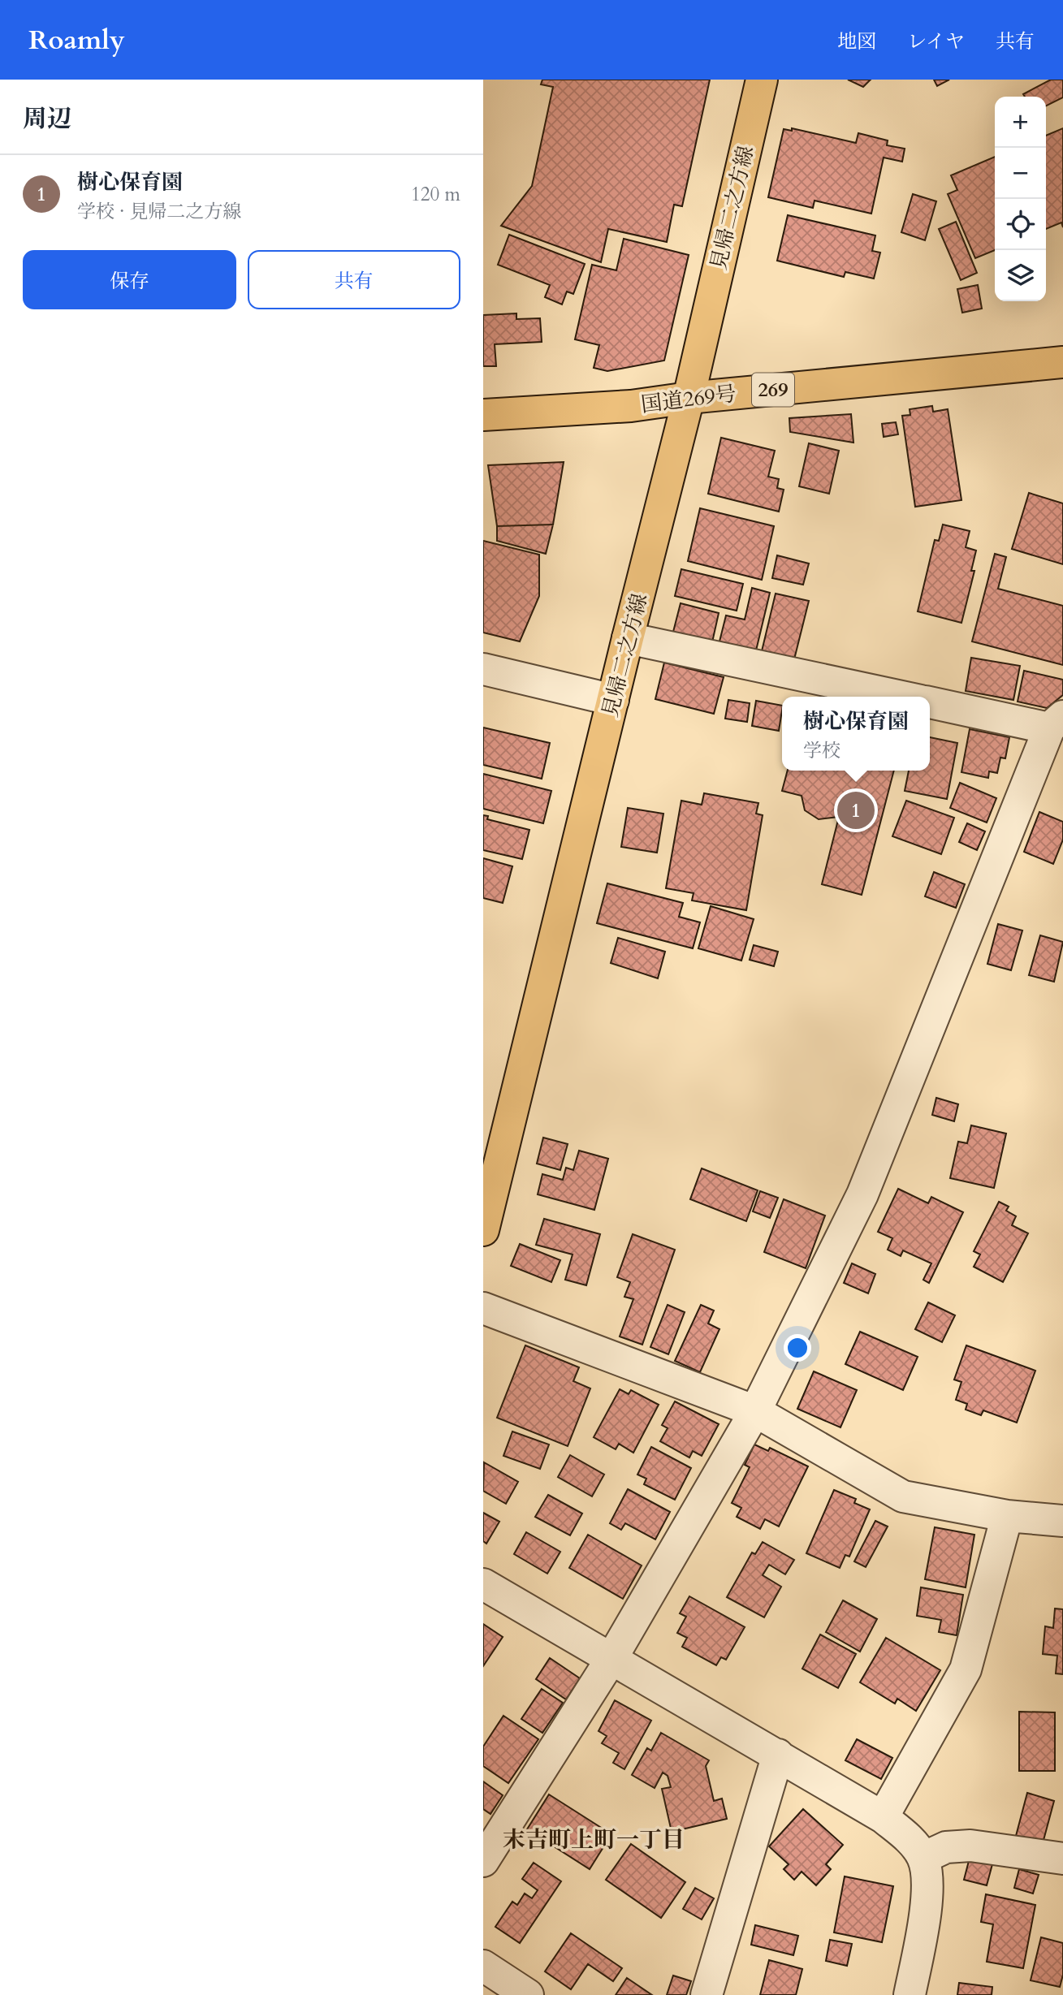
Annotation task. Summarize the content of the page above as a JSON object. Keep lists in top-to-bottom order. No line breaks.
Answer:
{"streets":{"main road":["見帰二之方線","269","国道269号"]},"crossings":[["見帰二之方線","国道269号"]],"districts":["末吉町上町一丁目"],"page":{"header":"Roamly","nav":["地図","レイヤ","共有"],"heading":"周辺","map_buttons":["+","−"],"list":[{"mark":"1","name":"樹心保育園","note":"学校 · 見帰二之方線","value":"120 m"}],"buttons":["保存","共有"],"popup":["樹心保育園","学校"],"pins":"1"}}
